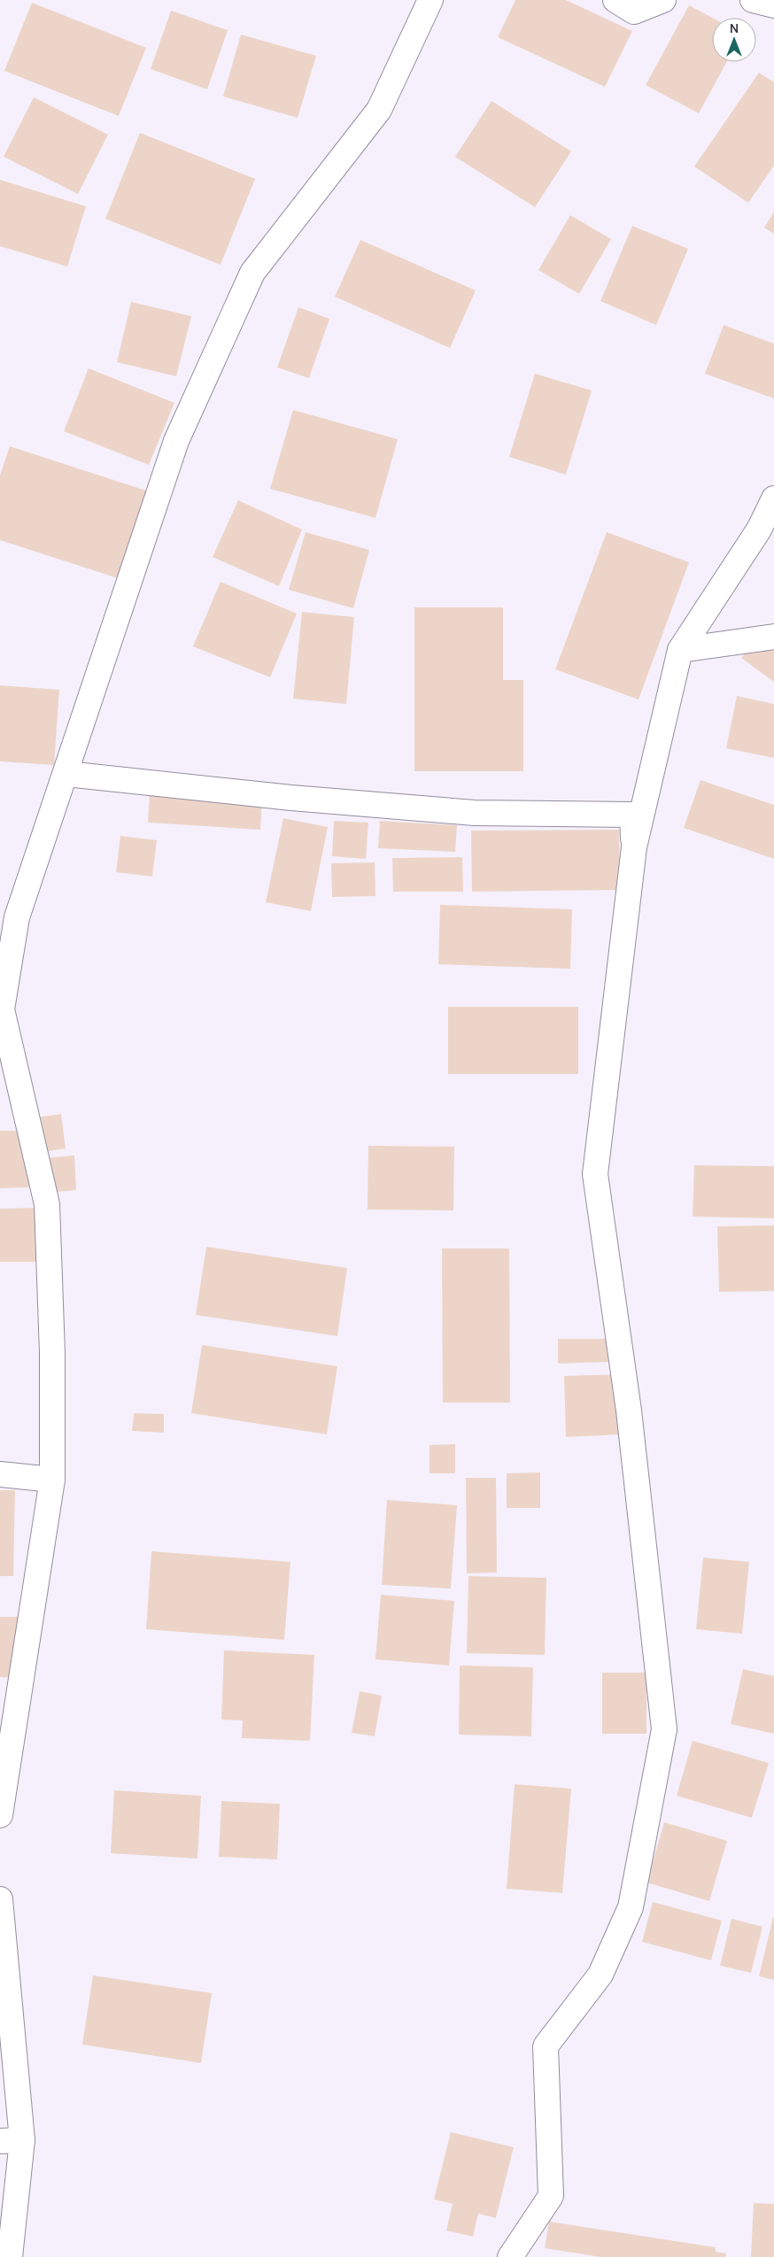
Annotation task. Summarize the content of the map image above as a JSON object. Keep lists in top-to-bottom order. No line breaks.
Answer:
{"north":"top"}
